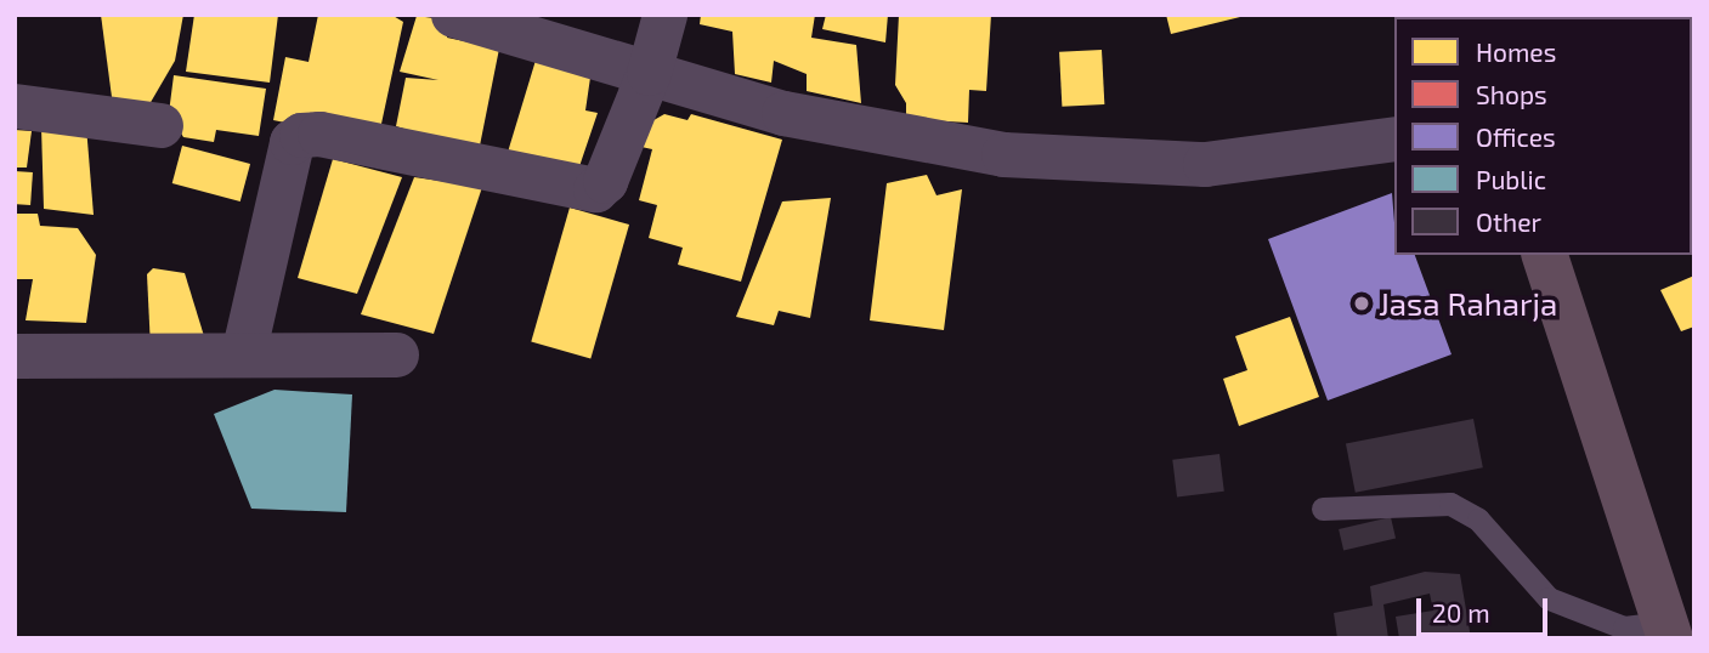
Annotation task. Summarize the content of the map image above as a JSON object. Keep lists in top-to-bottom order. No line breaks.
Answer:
{"places":["Jasa Raharja"],"legend":["Homes","Shops","Offices","Public","Other"],"scale_bar":"20 m"}
